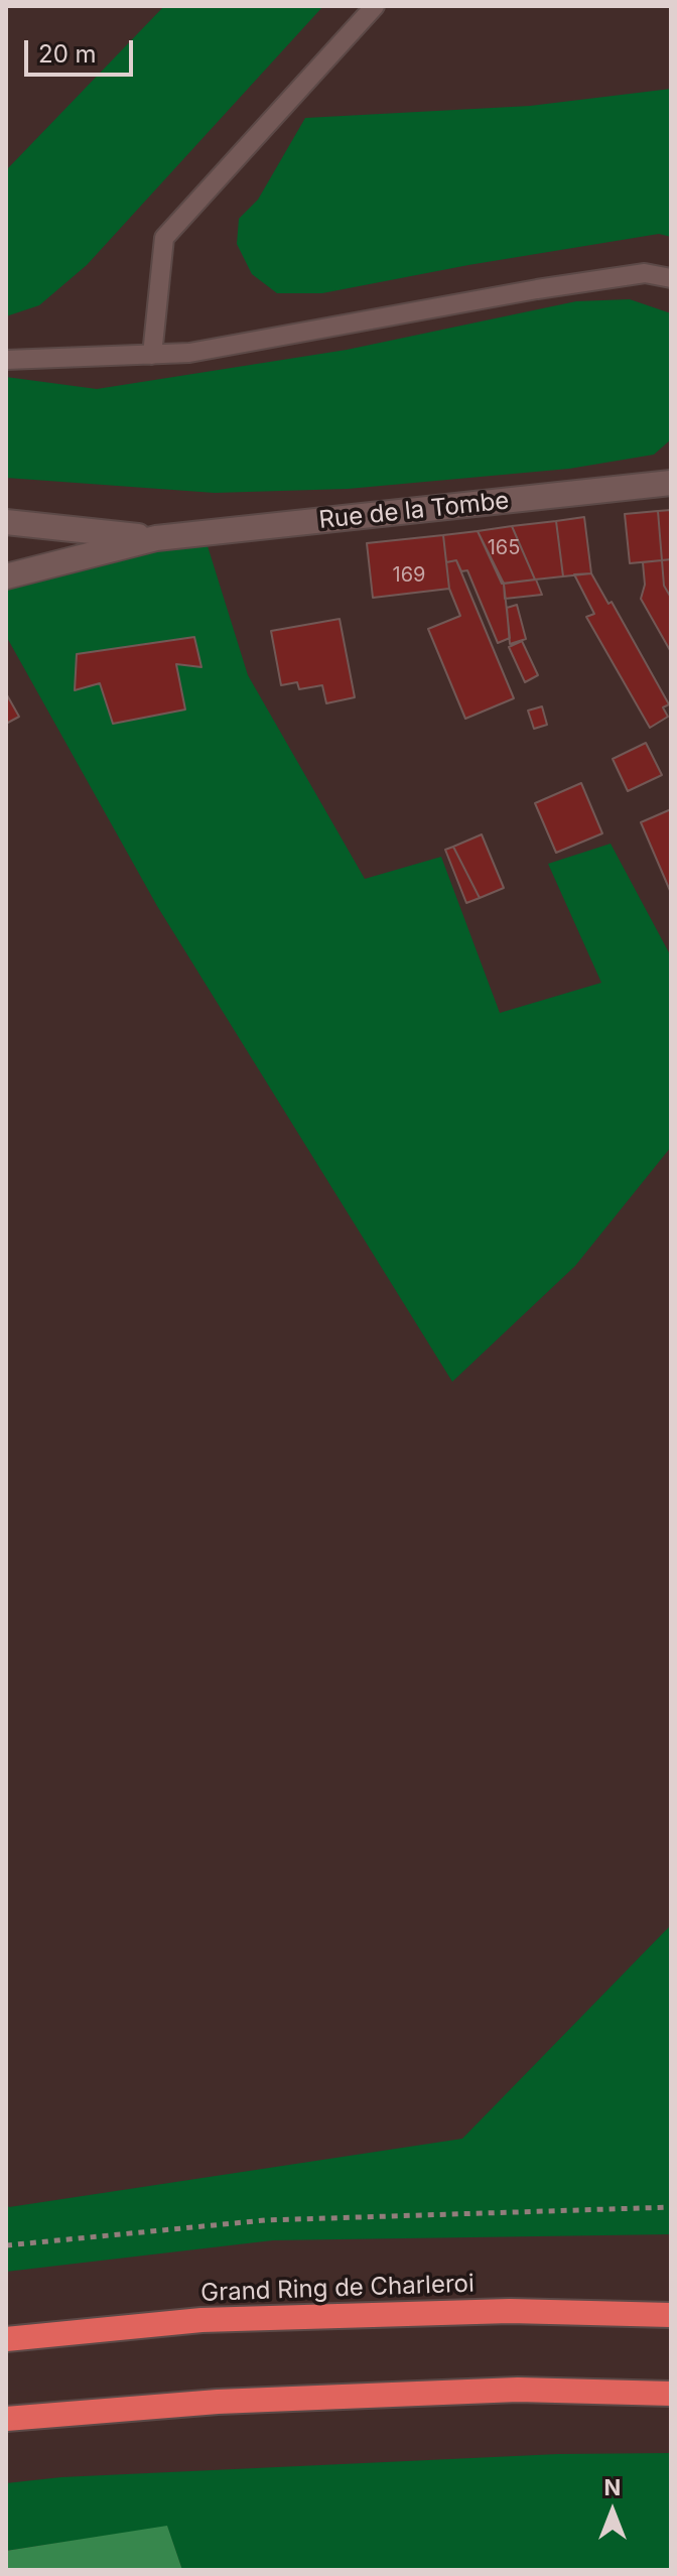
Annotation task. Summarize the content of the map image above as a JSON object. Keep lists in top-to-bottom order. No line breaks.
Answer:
{"streets":{"highway":["Grand Ring de Charleroi"],"street":["Rue de la Tombe"]},"house_numbers":["165","169"],"scale_bar":"20 m","north":"top"}
